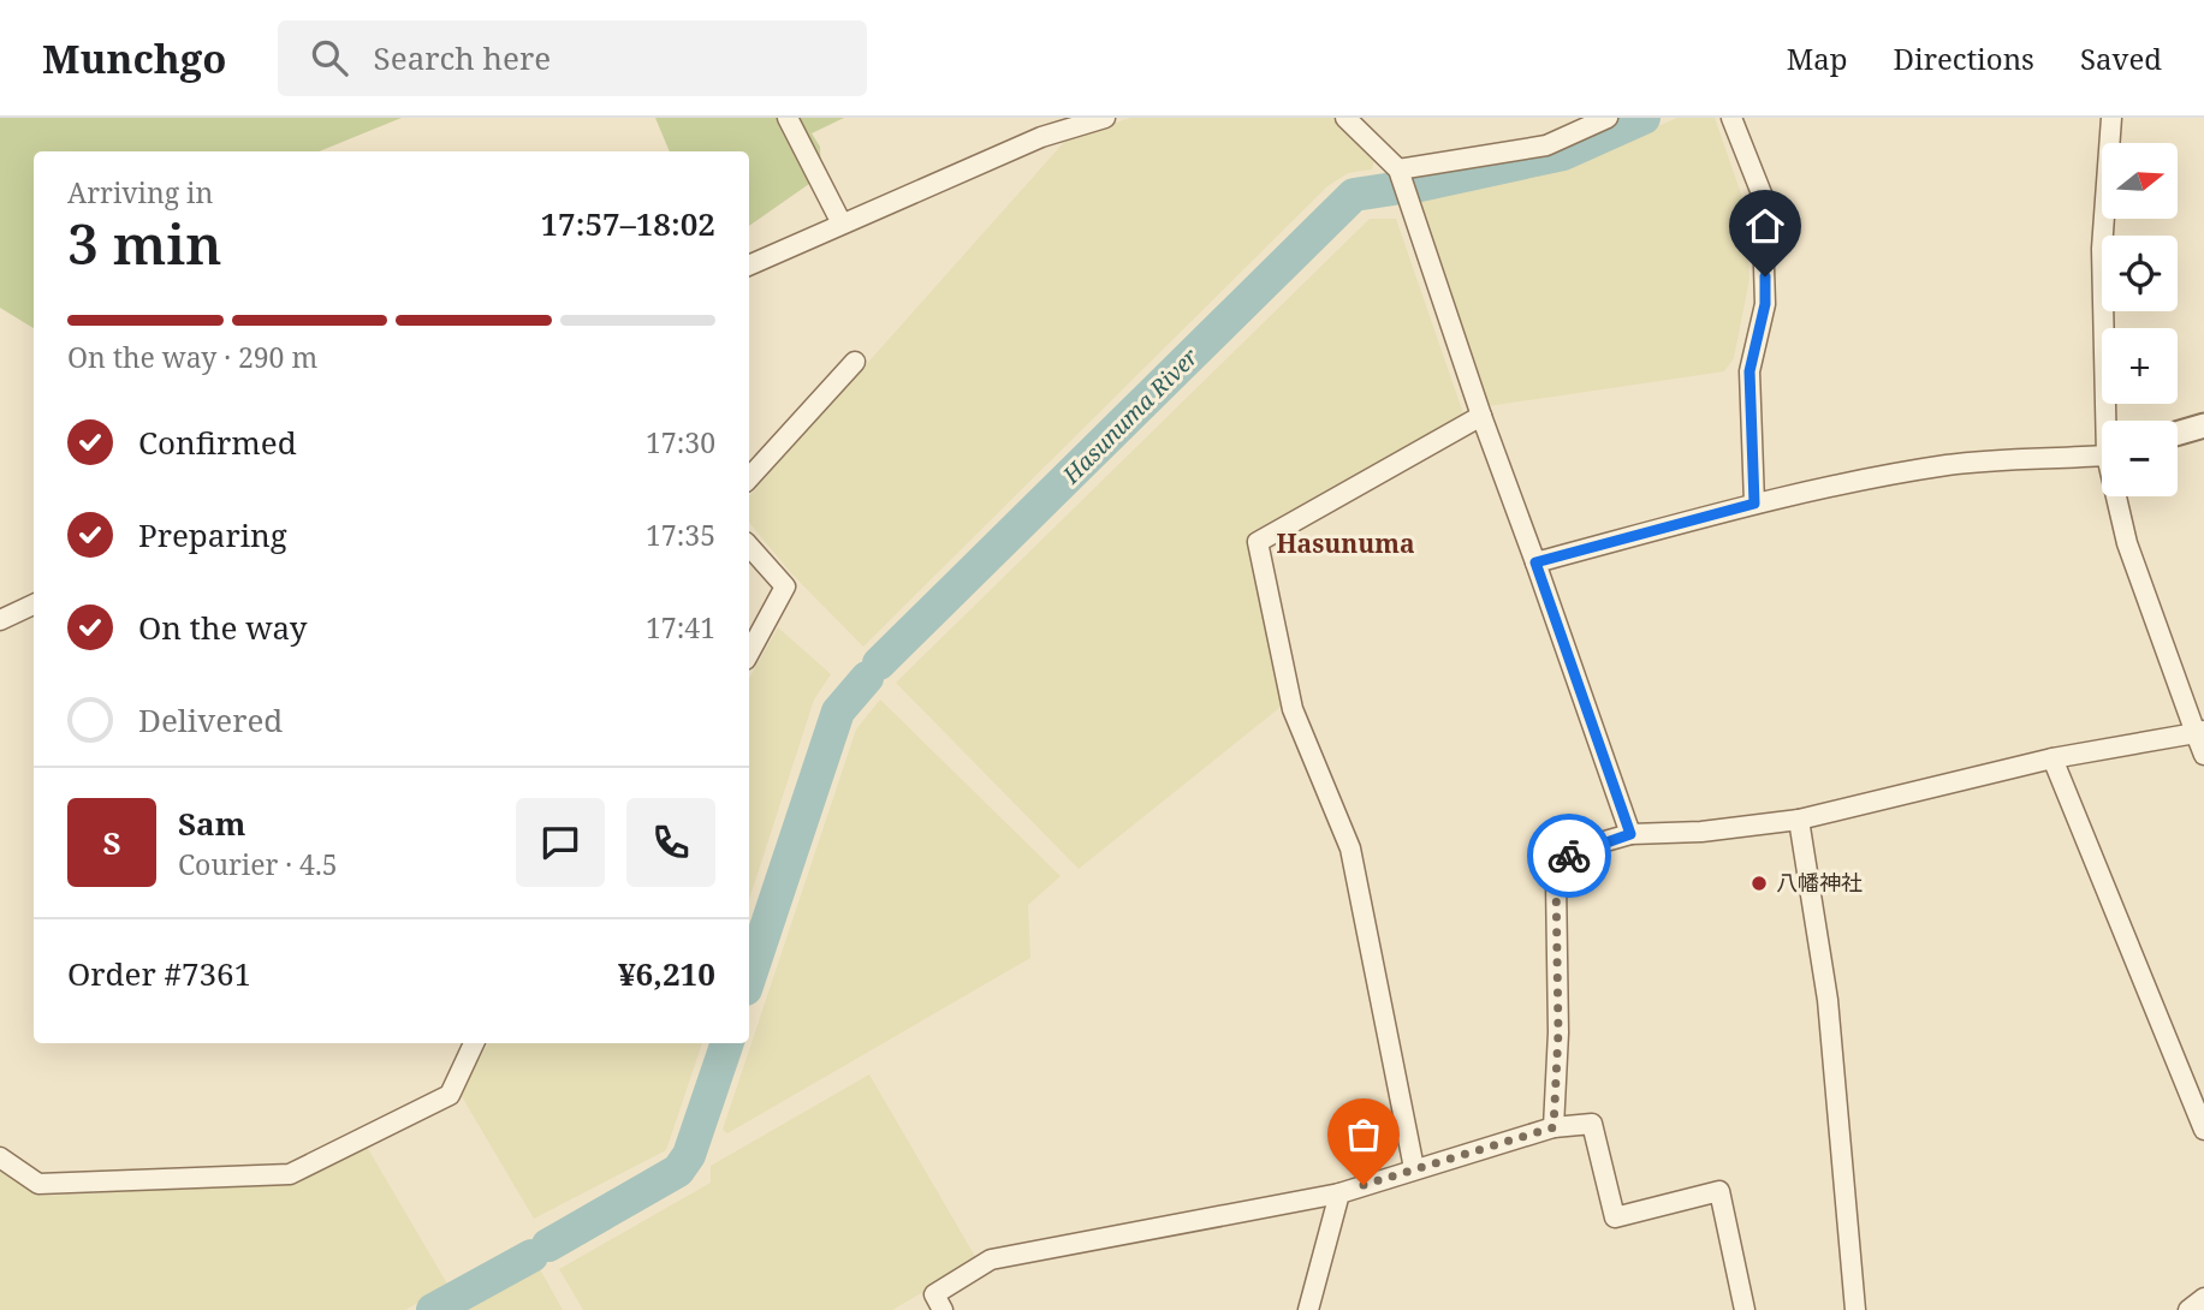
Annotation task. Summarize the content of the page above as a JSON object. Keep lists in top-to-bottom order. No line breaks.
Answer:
{"districts":["Hasunuma"],"water":["Hasunuma River"],"places":["八幡神社"],"north":"right","page":{"header":"Munchgo","search":"Search here","nav":["Map","Directions","Saved"],"map_buttons":["+","−"],"heading":["3 min","Arriving in","17:57–18:02"],"panel":["Sam","Courier · 4.5","Order #7361","¥6,210"],"bar":"On the way · 290 m","list":[["Confirmed","17:30"],["Preparing","17:35"],["On the way","17:41"],"Delivered"],"round":"S"}}
